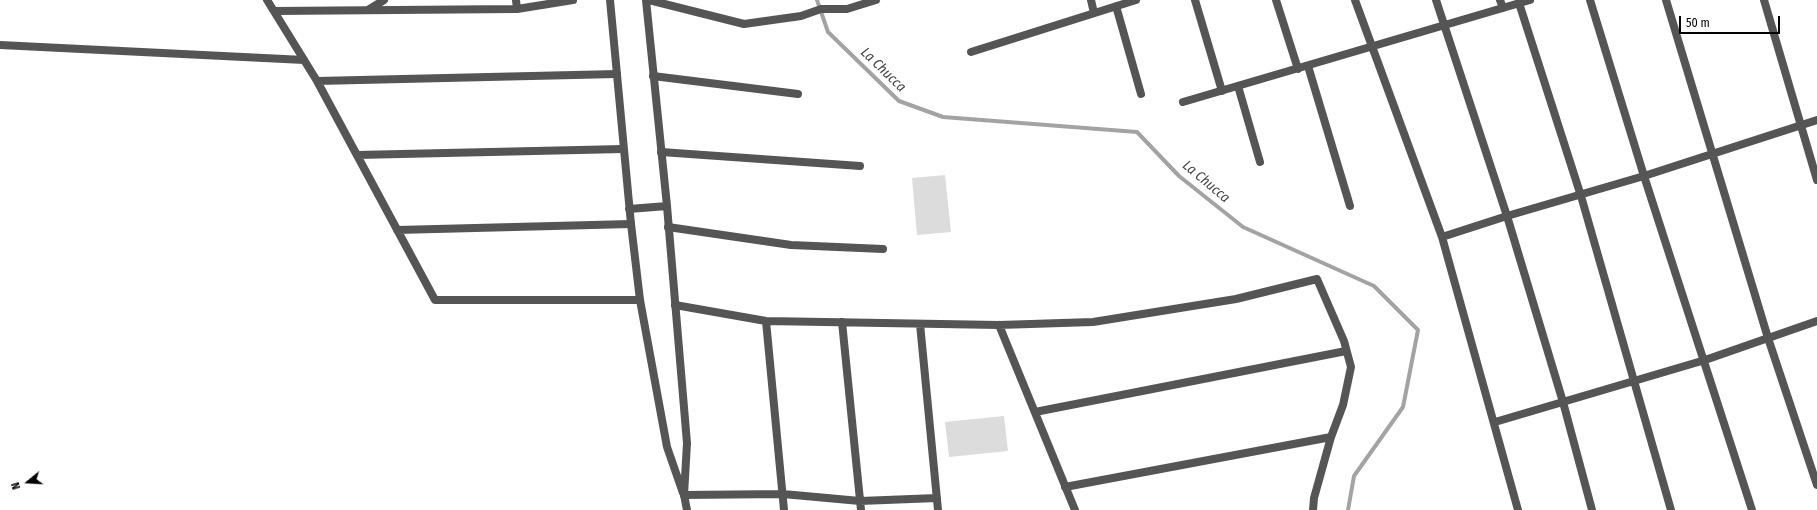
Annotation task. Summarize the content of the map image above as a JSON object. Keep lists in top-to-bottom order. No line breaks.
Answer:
{"water":["La Chucca"],"scale_bar":"50 m","north":"left"}
